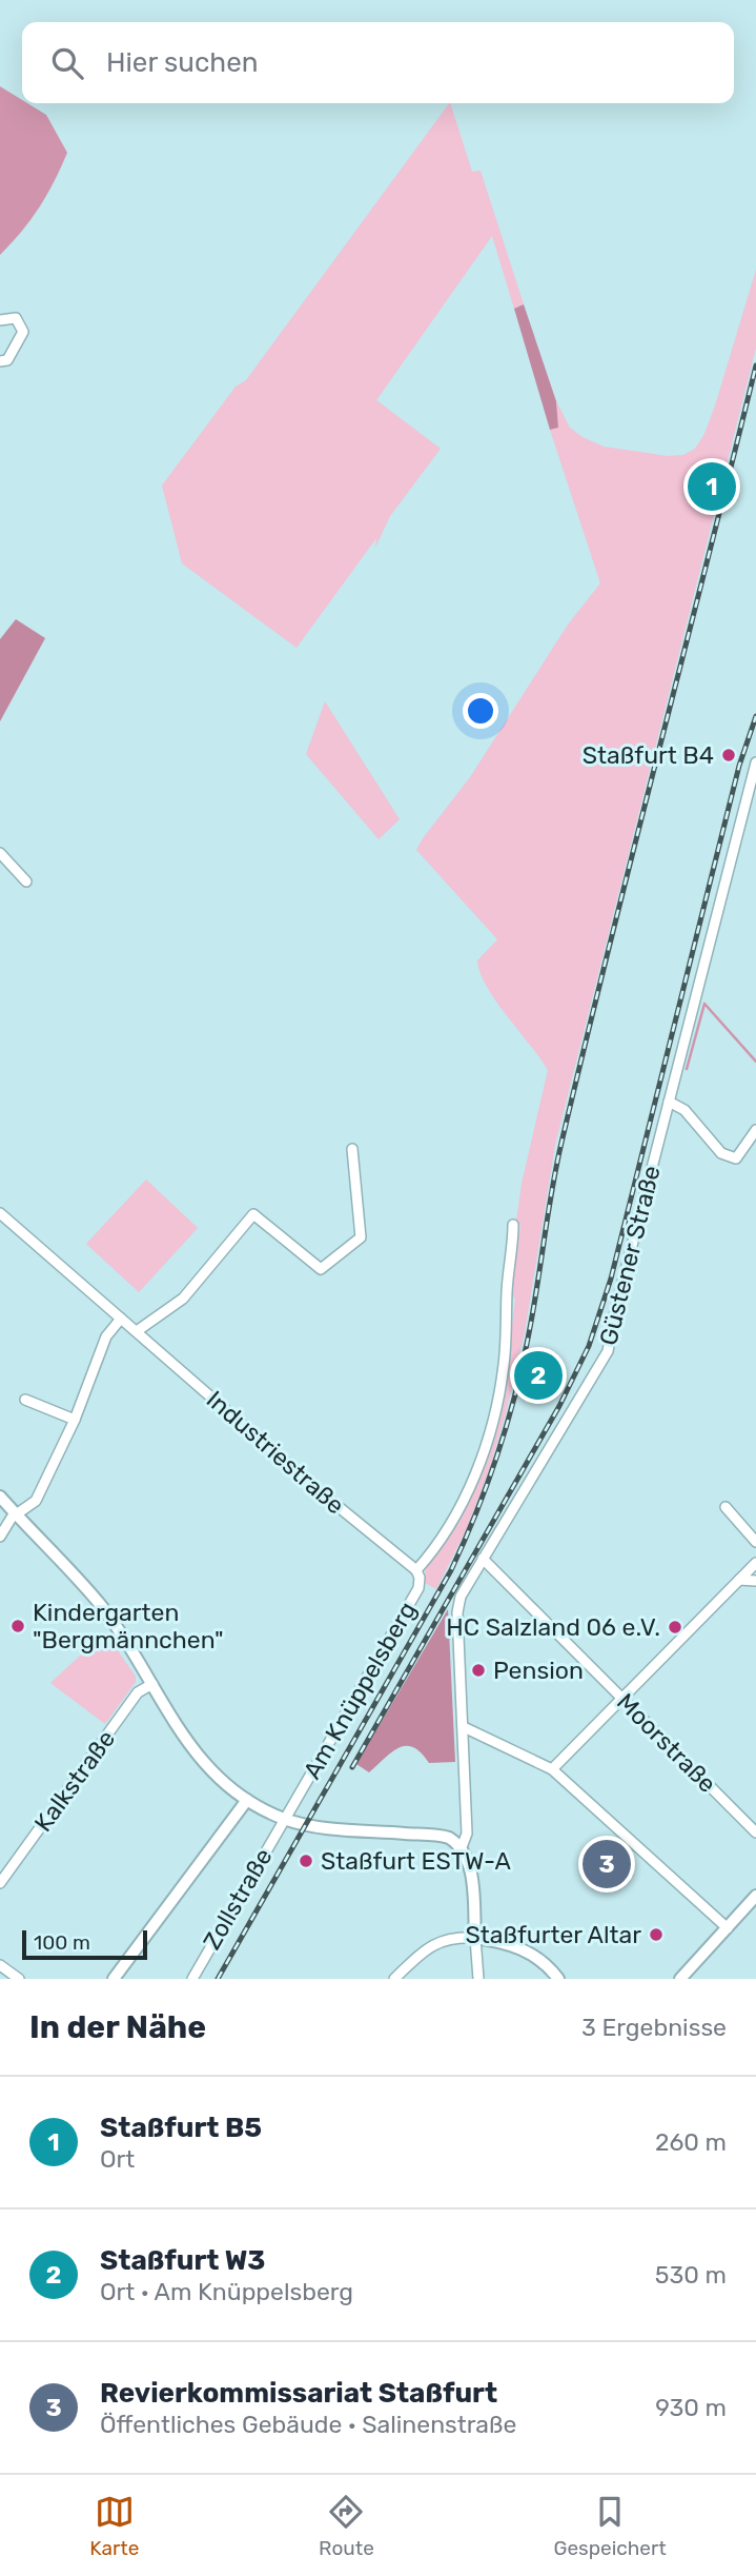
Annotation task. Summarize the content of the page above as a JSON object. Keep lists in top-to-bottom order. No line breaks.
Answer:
{"streets":{"main road":["Güstener Straße"],"street":["Industriestraße","Am Knüppelsberg","Moorstraße","Kalkstraße","Zollstraße"]},"crossings":[["Güstener Straße","Moorstraße"],["Industriestraße","Am Knüppelsberg"],["Am Knüppelsberg","Zollstraße"]],"places":["Staßfurt B4","Kindergarten \"Bergmännchen\"","HC Salzland 06 e.V.","Pension","Staßfurt ESTW-A","Staßfurter Altar"],"scale_bar":"100 m","page":{"search":"Hier suchen","pins":["1","2","3"],"scale":"100 m","heading":["In der Nähe","3 Ergebnisse"],"list":[{"mark":"1","name":"Staßfurt B5","note":"Ort","value":"260 m"},{"mark":"2","name":"Staßfurt W3","note":"Ort · Am Knüppelsberg","value":"530 m"},{"mark":"3","name":"Revierkommissariat Staßfurt","note":"Öffentliches Gebäude · Salinenstraße","value":"930 m"}],"nav":["Karte","Route","Gespeichert"]}}
